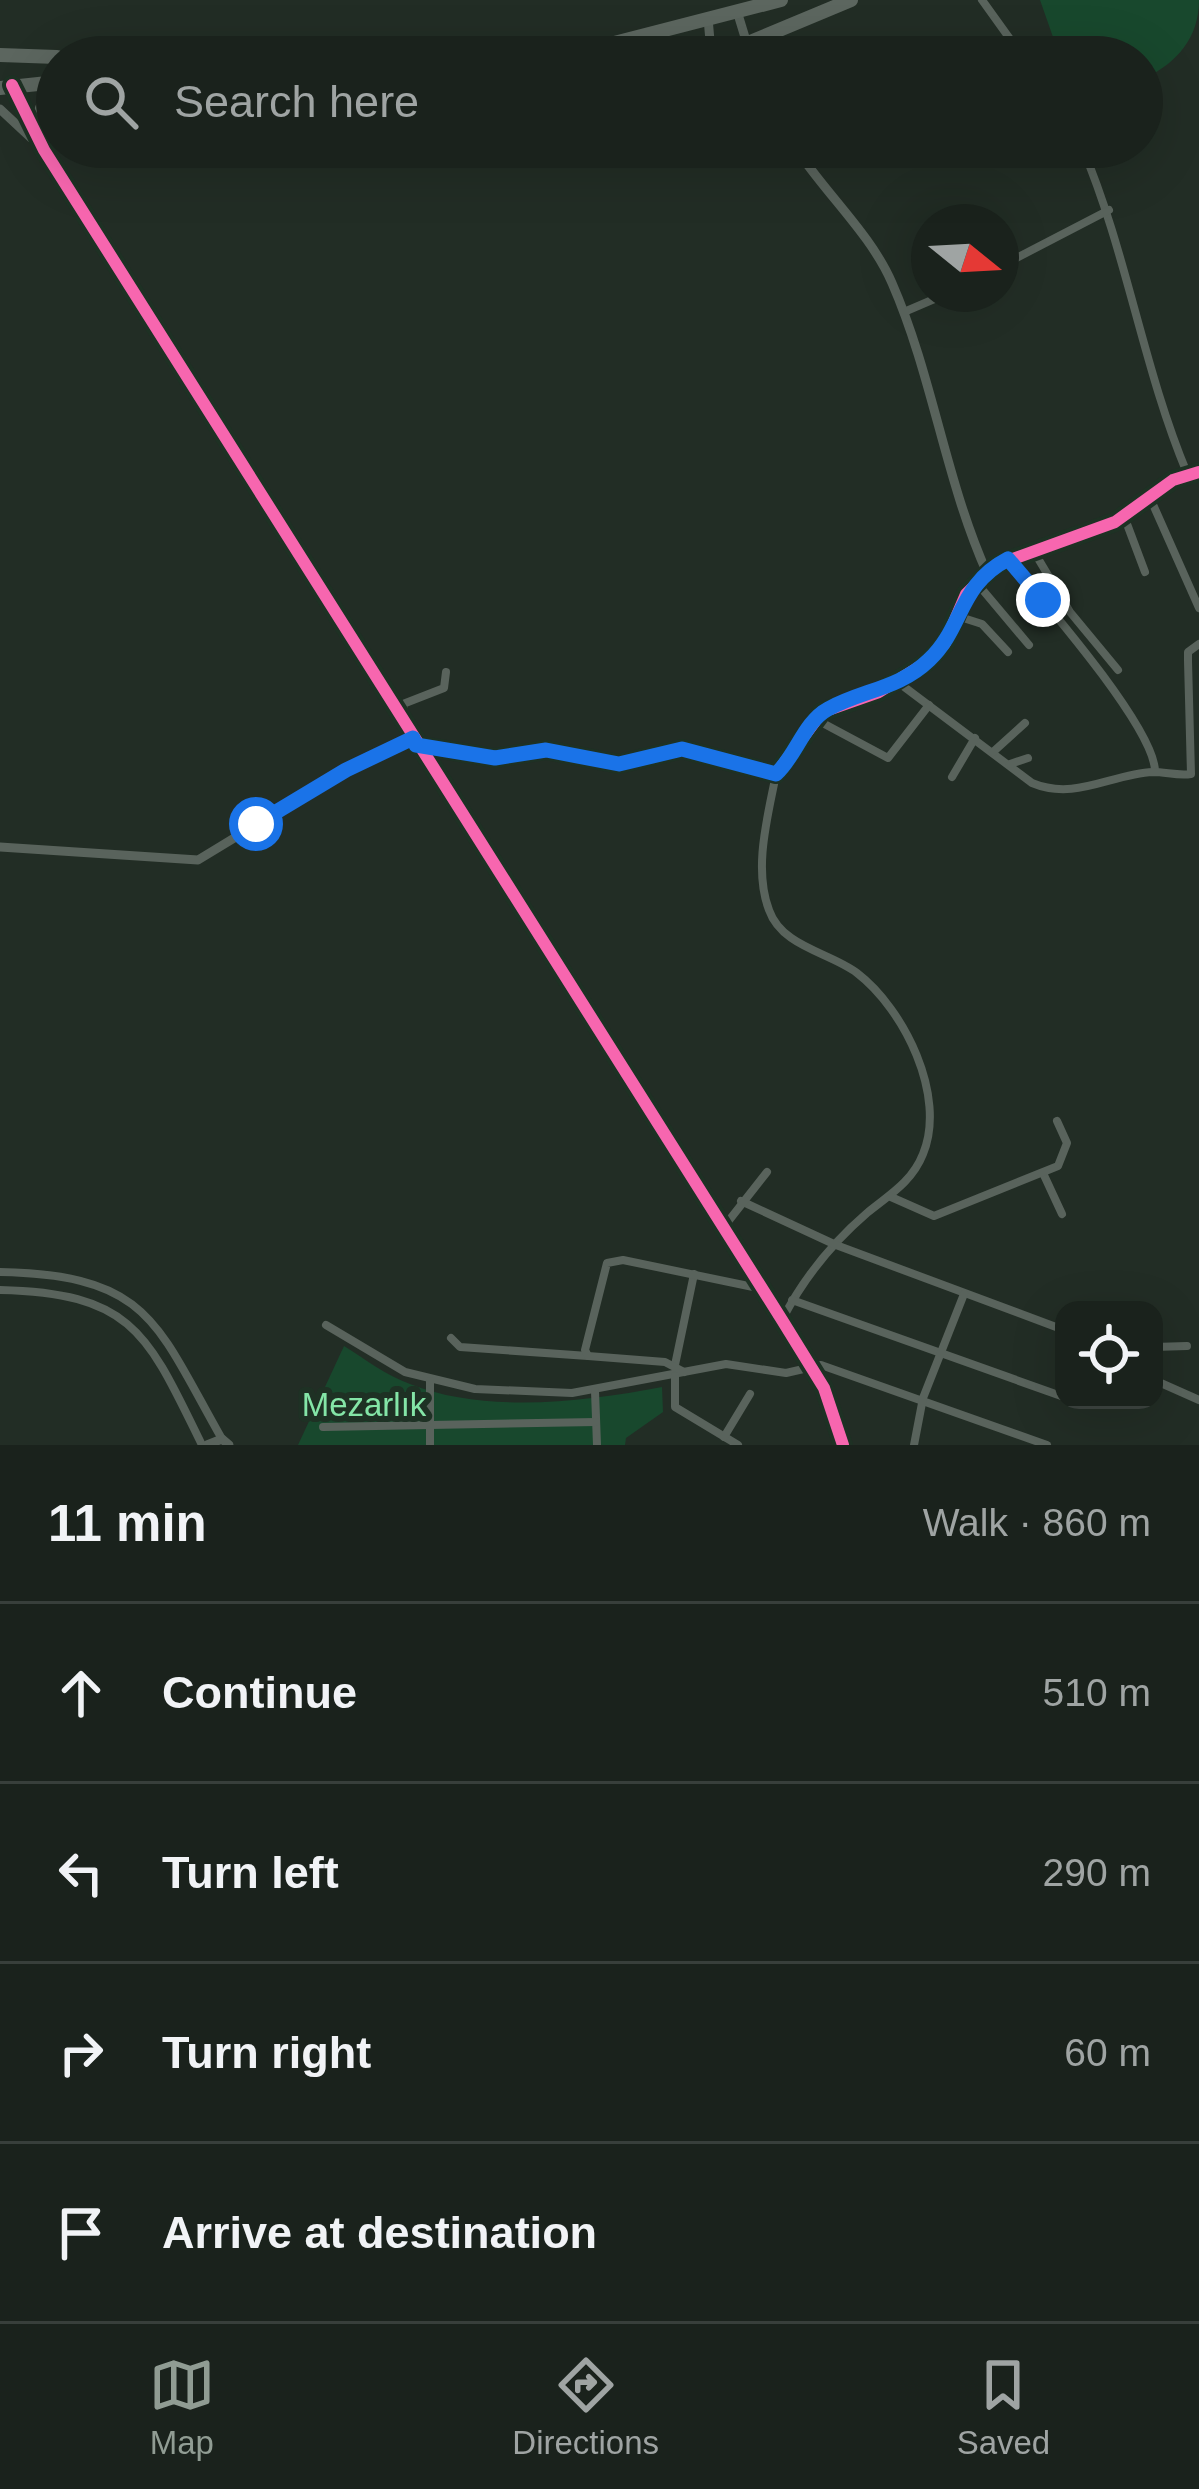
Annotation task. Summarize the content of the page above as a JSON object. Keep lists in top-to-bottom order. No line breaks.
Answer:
{"parks":["Mezarlık"],"north":"right","page":{"search":"Search here","heading":["11 min","Walk · 860 m"],"list":[["Continue","510 m"],["Turn left","290 m"],["Turn right","60 m"],"Arrive at destination"],"nav":["Map","Directions","Saved"]}}
